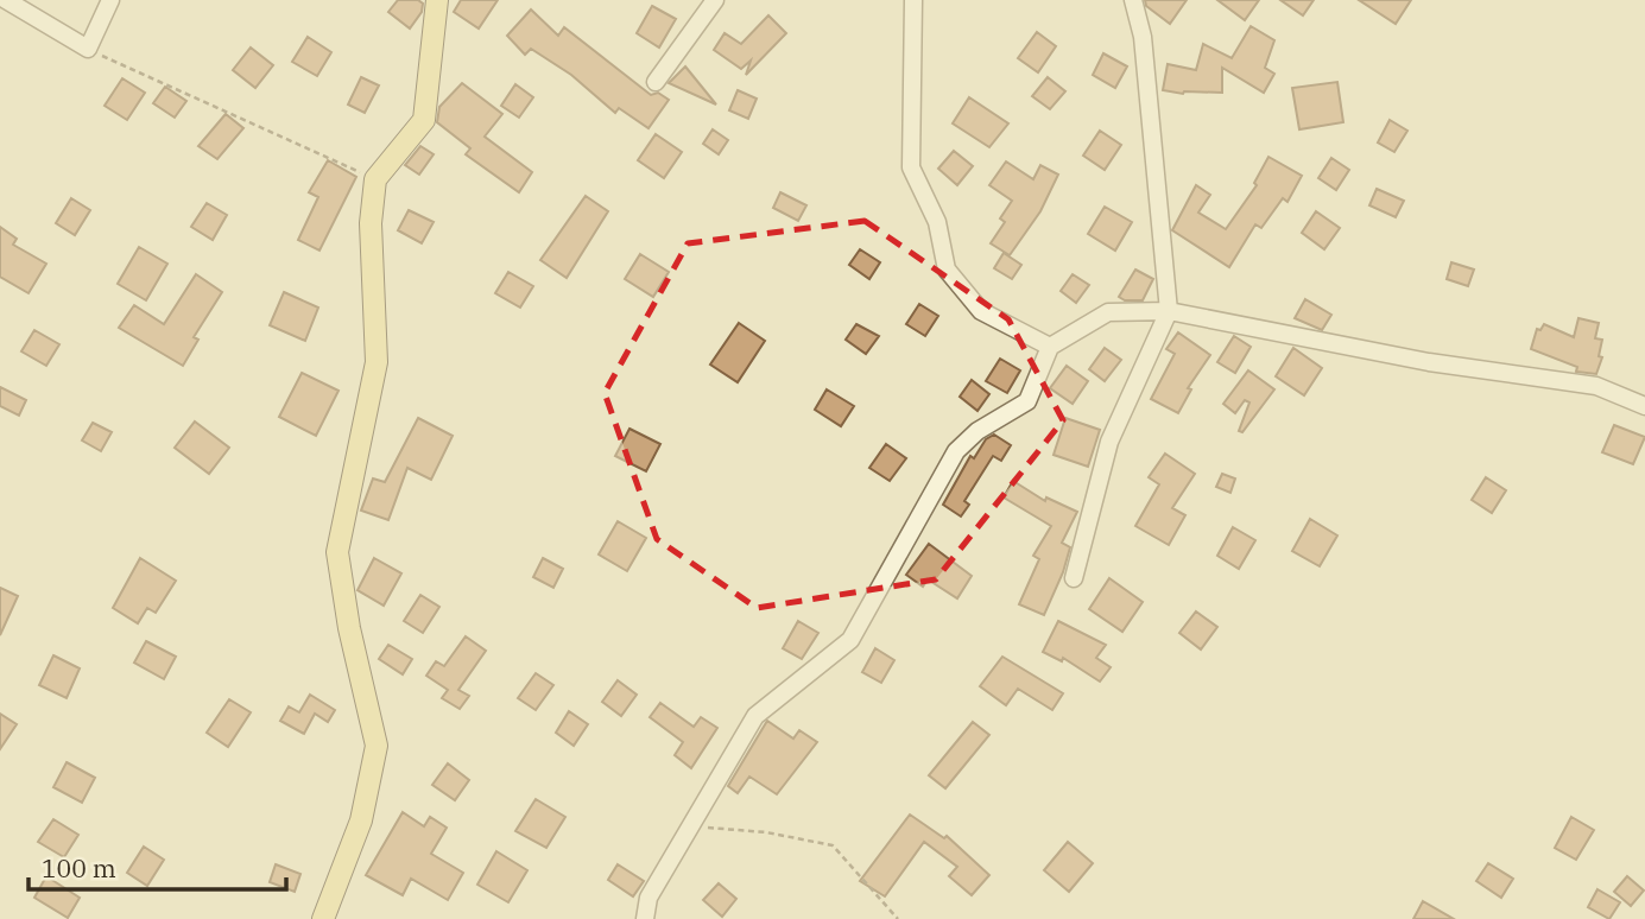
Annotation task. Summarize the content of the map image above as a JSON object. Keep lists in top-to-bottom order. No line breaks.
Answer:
{"scale_bar":"100 m"}
